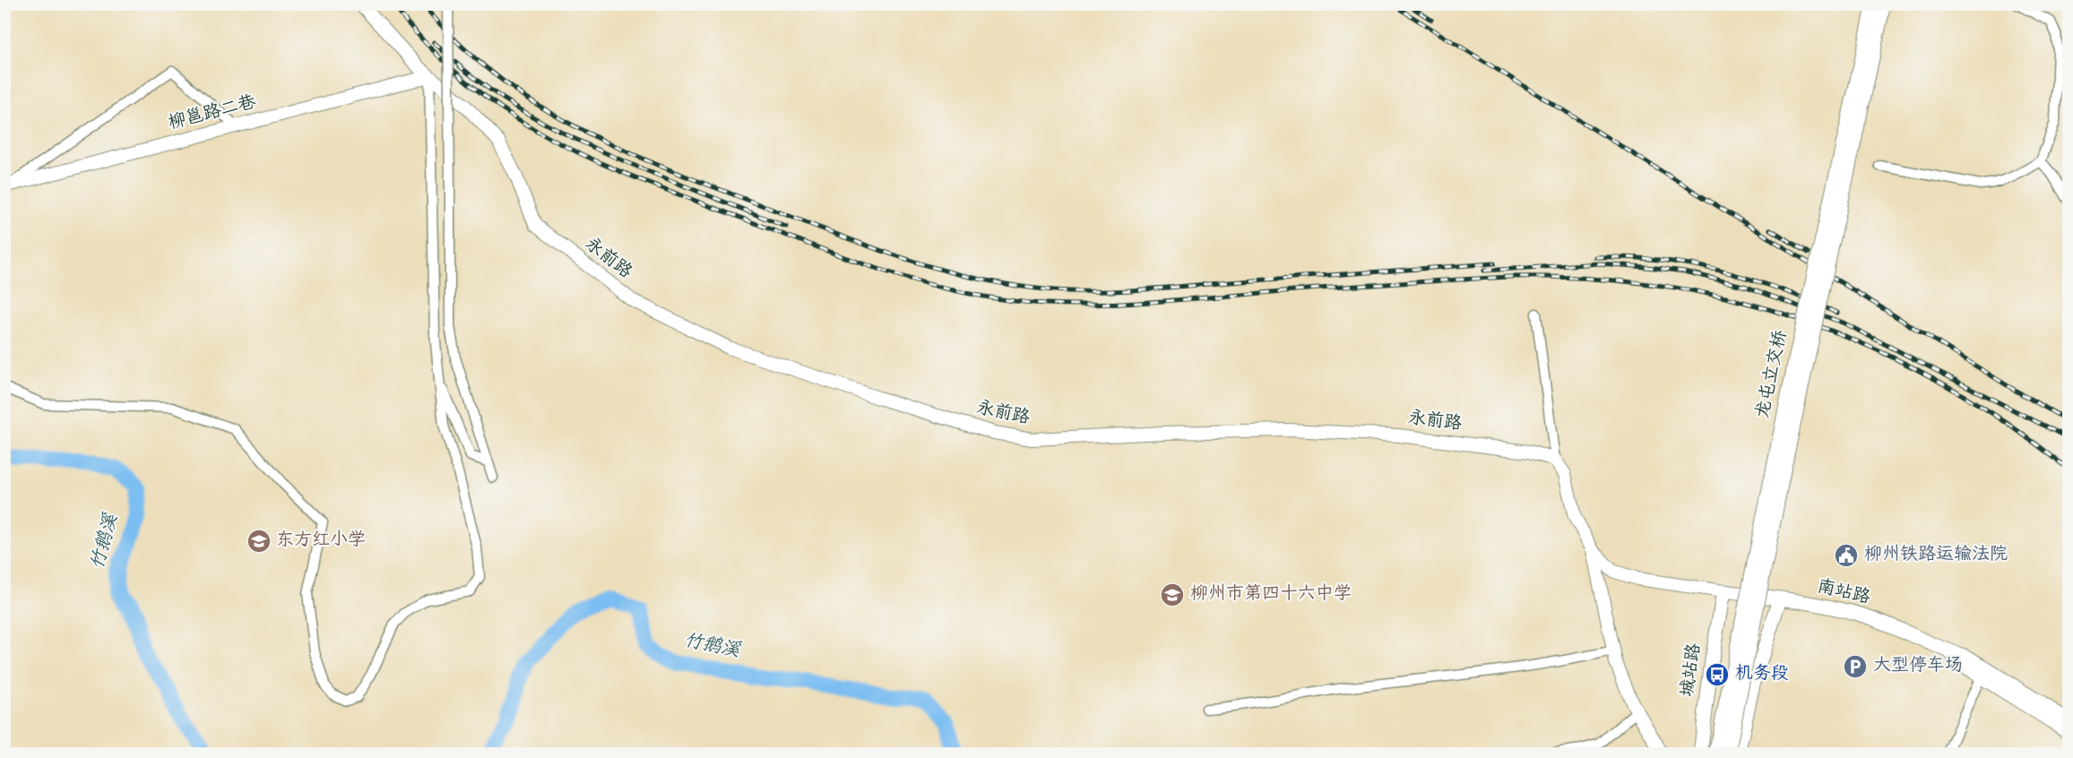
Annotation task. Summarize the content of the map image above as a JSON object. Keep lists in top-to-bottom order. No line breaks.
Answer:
{"streets":{"main road":["龙屯立交桥","南站路","城站路"],"street":["柳邕路二巷","永前路"]},"crossings":[["柳邕路二巷","永前路"],["南站路","城站路"]],"water":["竹鹅溪"],"places":{"school or university":["东方红小学","柳州市第四十六中学"],"public building":["柳州铁路运输法院"],"parking":["大型停车场"],"bus stop":["机务段"]}}
